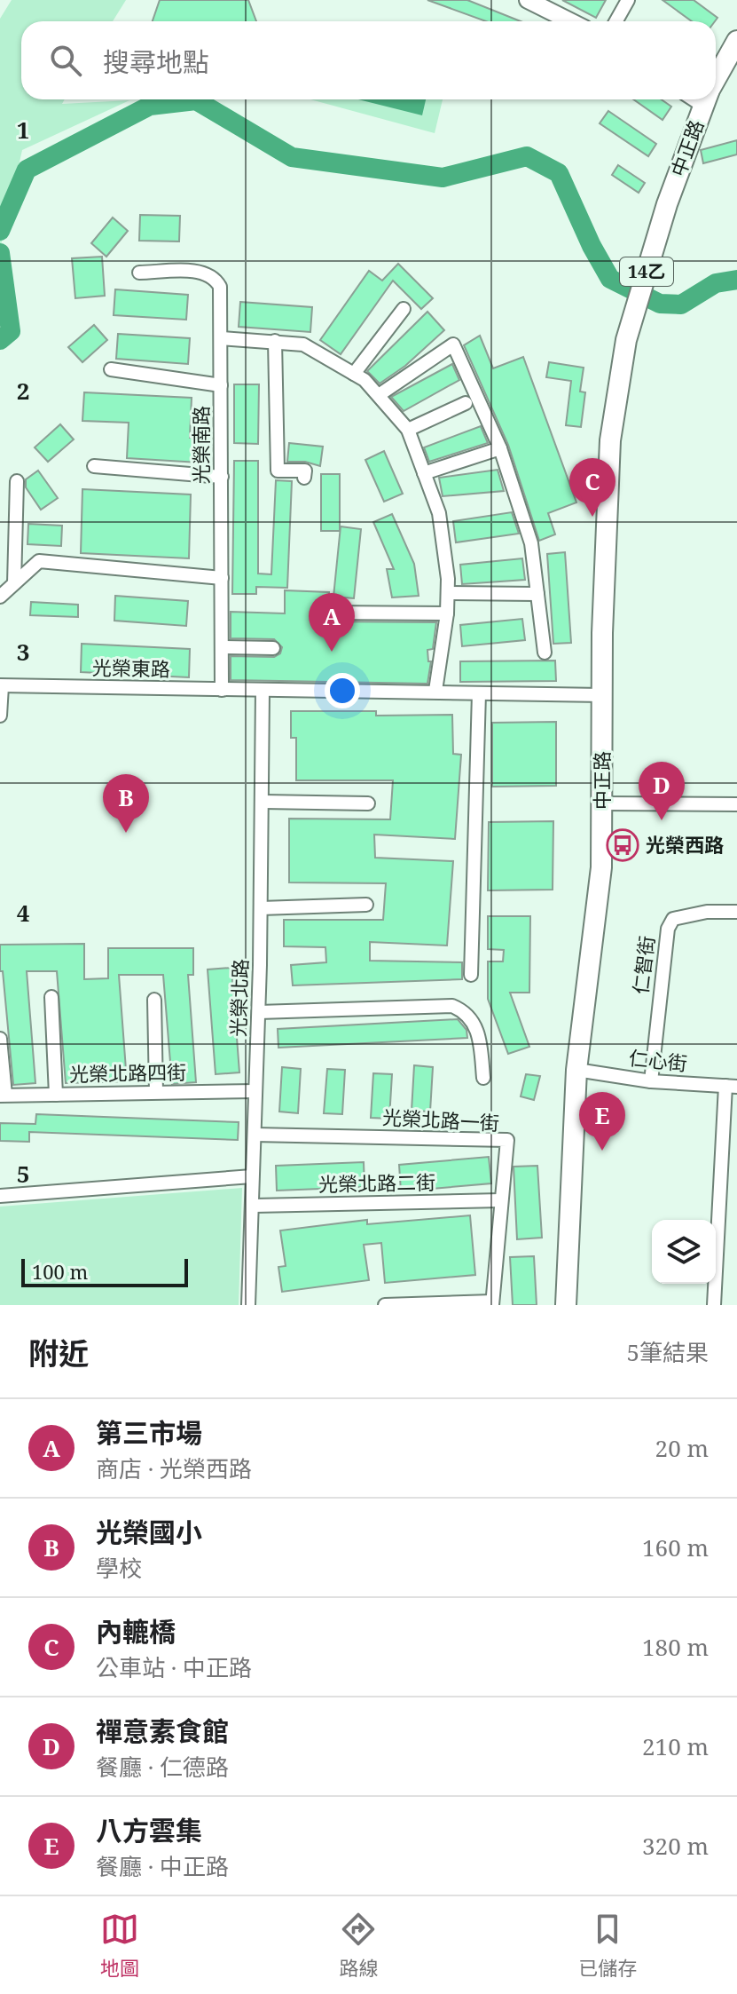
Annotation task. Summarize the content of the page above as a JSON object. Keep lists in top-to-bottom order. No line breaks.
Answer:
{"streets":{"main road":["中正路","14乙"],"street":["光榮南路","光榮東路","仁智街","光榮北路","仁心街","光榮北路四街","光榮北路一街","光榮北路二街"]},"crossings":[["中正路","仁心街"],["光榮南路","光榮東路"],["光榮東路","光榮北路"],["仁智街","仁心街"],["光榮北路","光榮北路四街"],["光榮北路","光榮北路一街"],["光榮北路","光榮北路二街"],["光榮北路一街","光榮北路二街"]],"places":{"bus stop":["光榮西路"]},"scale_bar":"100 m","page":{"search":"搜尋地點","pins":["C","A","D","B","E"],"scale":"100 m","heading":["附近","5筆結果"],"list":[{"mark":"A","name":"第三市場","note":"商店 · 光榮西路","value":"20 m"},{"mark":"B","name":"光榮國小","note":"學校","value":"160 m"},{"mark":"C","name":"內轆橋","note":"公車站 · 中正路","value":"180 m"},{"mark":"D","name":"禪意素食館","note":"餐廳 · 仁德路","value":"210 m"},{"mark":"E","name":"八方雲集","note":"餐廳 · 中正路","value":"320 m"}],"nav":["地圖","路線","已儲存"]},"grid":{"rows":["1","2","3","4","5"]}}
